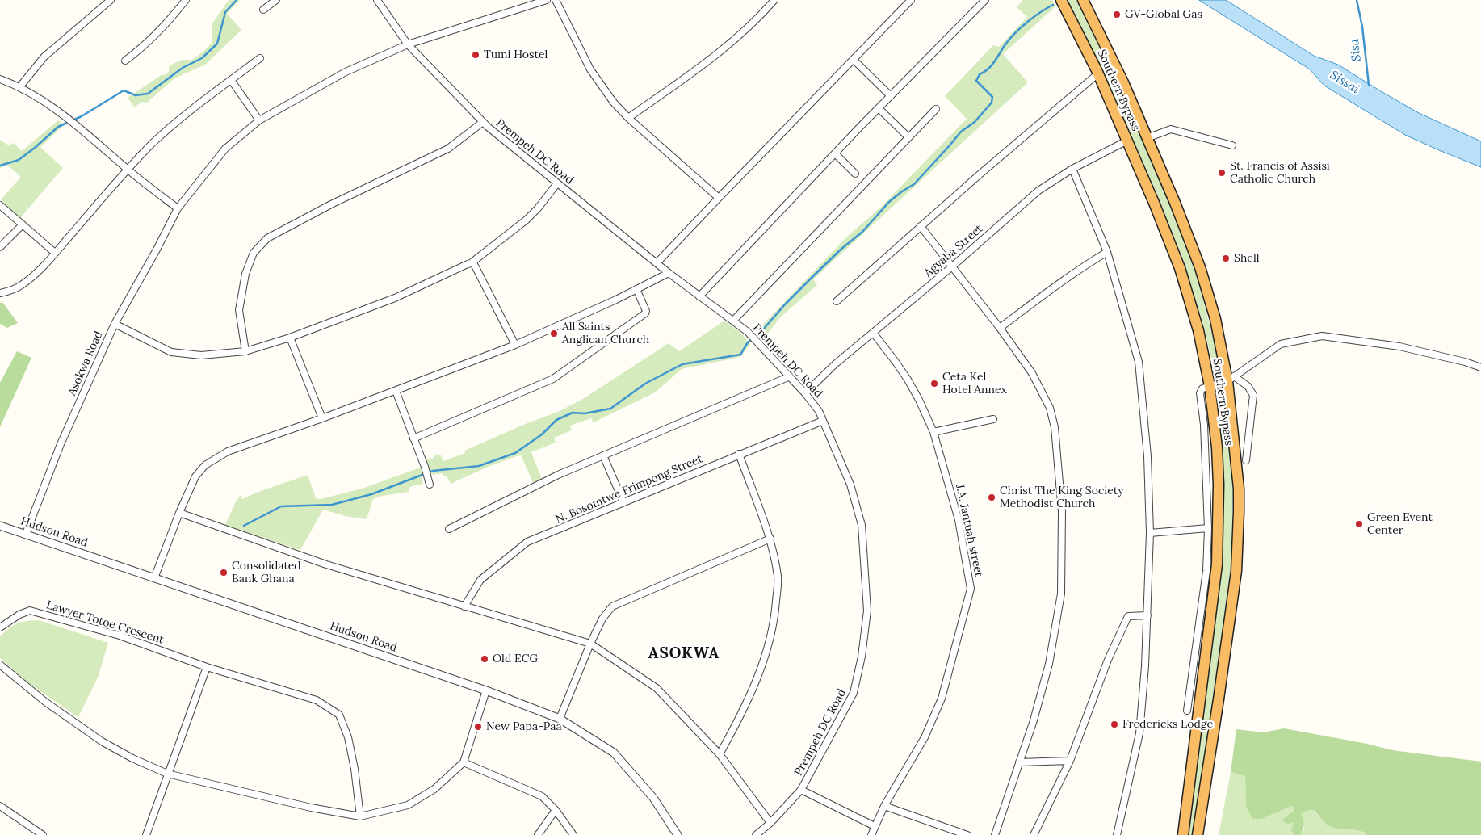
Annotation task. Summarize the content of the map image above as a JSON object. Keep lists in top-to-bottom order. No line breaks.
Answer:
{"streets":{"highway":["Southern Bypass"],"street":["Prempeh DC Road","Agyaba Street","Asokwa Road","N. Bosomtwe Frimpong Street","J.A. Jantuah street","Hudson Road","Lawyer Totoe Crescent"]},"crossings":[["Southern Bypass","Agyaba Street"],["Prempeh DC Road","Agyaba Street"],["Prempeh DC Road","Asokwa Road"],["Prempeh DC Road","N. Bosomtwe Frimpong Street"],["Agyaba Street","J.A. Jantuah street"],["Asokwa Road","Hudson Road"]],"districts":["ASOKWA"],"water":["Sisa","Sissai"],"places":["GV-Global Gas","Tumi Hostel","St. Francis of Assisi Catholic Church","Shell","All Saints Anglican Church","Ceta Kel Hotel Annex","Christ The King Society Methodist Church","Green Event Center","Consolidated Bank Ghana","Old ECG","Fredericks Lodge","New Papa-Paa"]}
